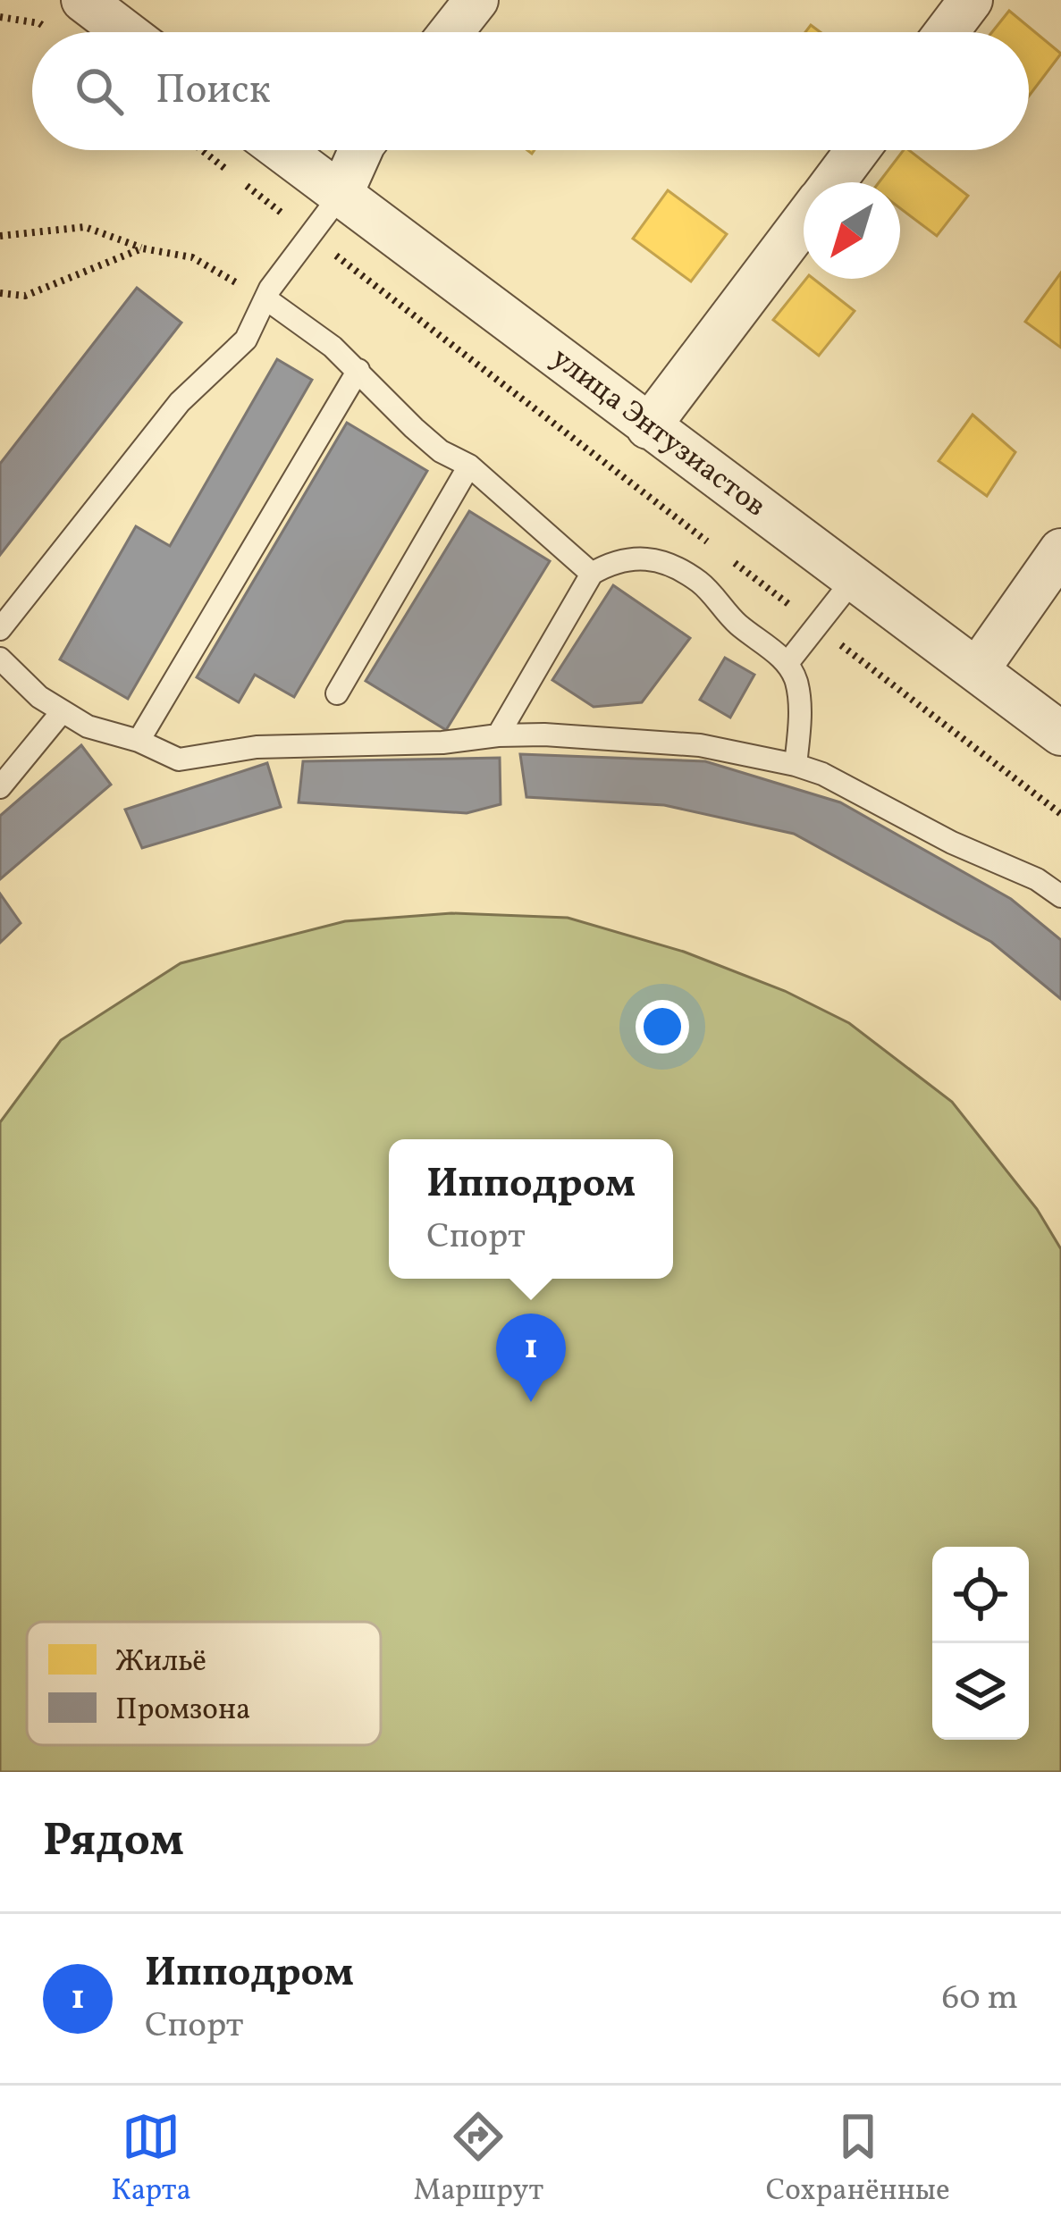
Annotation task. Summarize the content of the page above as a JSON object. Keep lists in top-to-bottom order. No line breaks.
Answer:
{"streets":{"street":["улица Энтузиастов"]},"legend":["Жильё","Промзона"],"north":"bottom left","page":{"search":"Поиск","popup":["Ипподром","Спорт"],"pins":"1","heading":"Рядом","list":[{"mark":"1","name":"Ипподром","note":"Спорт","value":"60 m"}],"nav":["Карта","Маршрут","Сохранённые"]}}
